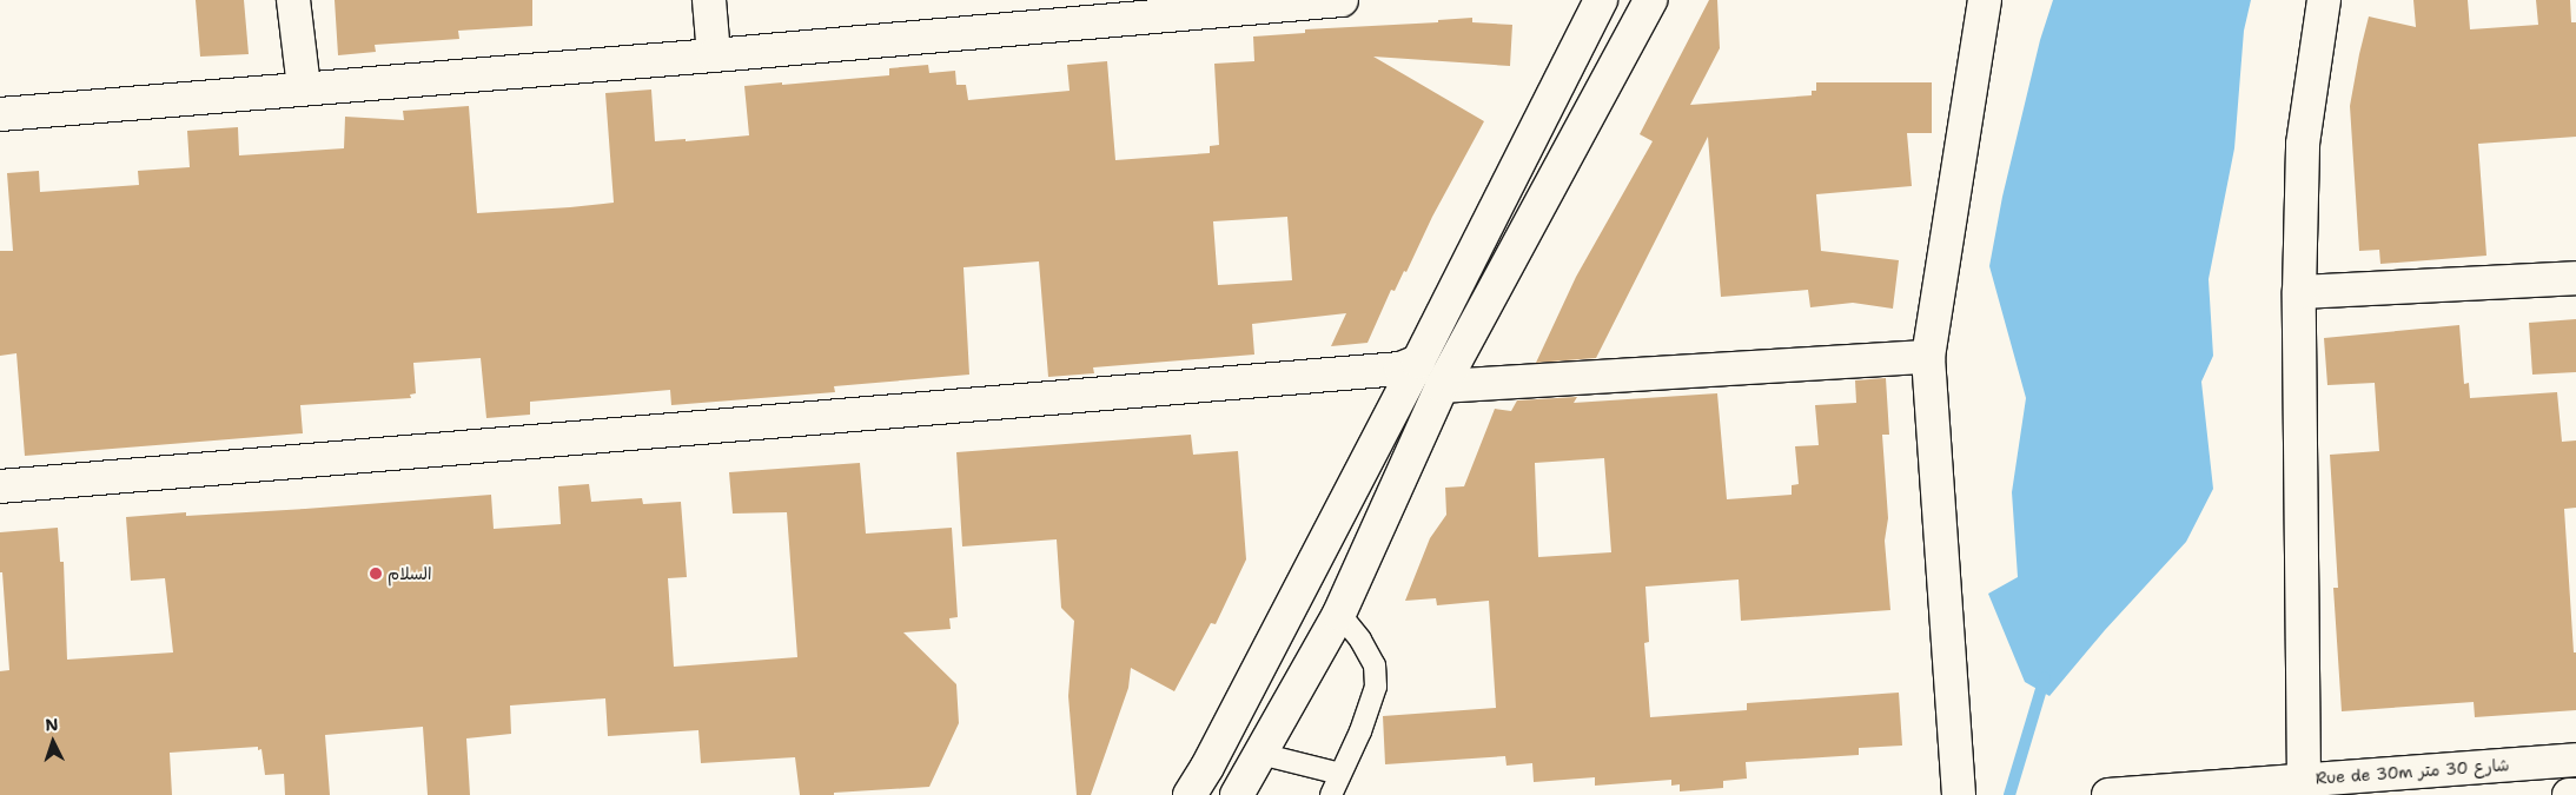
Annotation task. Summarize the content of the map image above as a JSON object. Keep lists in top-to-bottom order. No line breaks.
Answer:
{"streets":{"street":["Rue de 30m شارع 30 متر"]},"places":["السلام"],"north":"top"}
